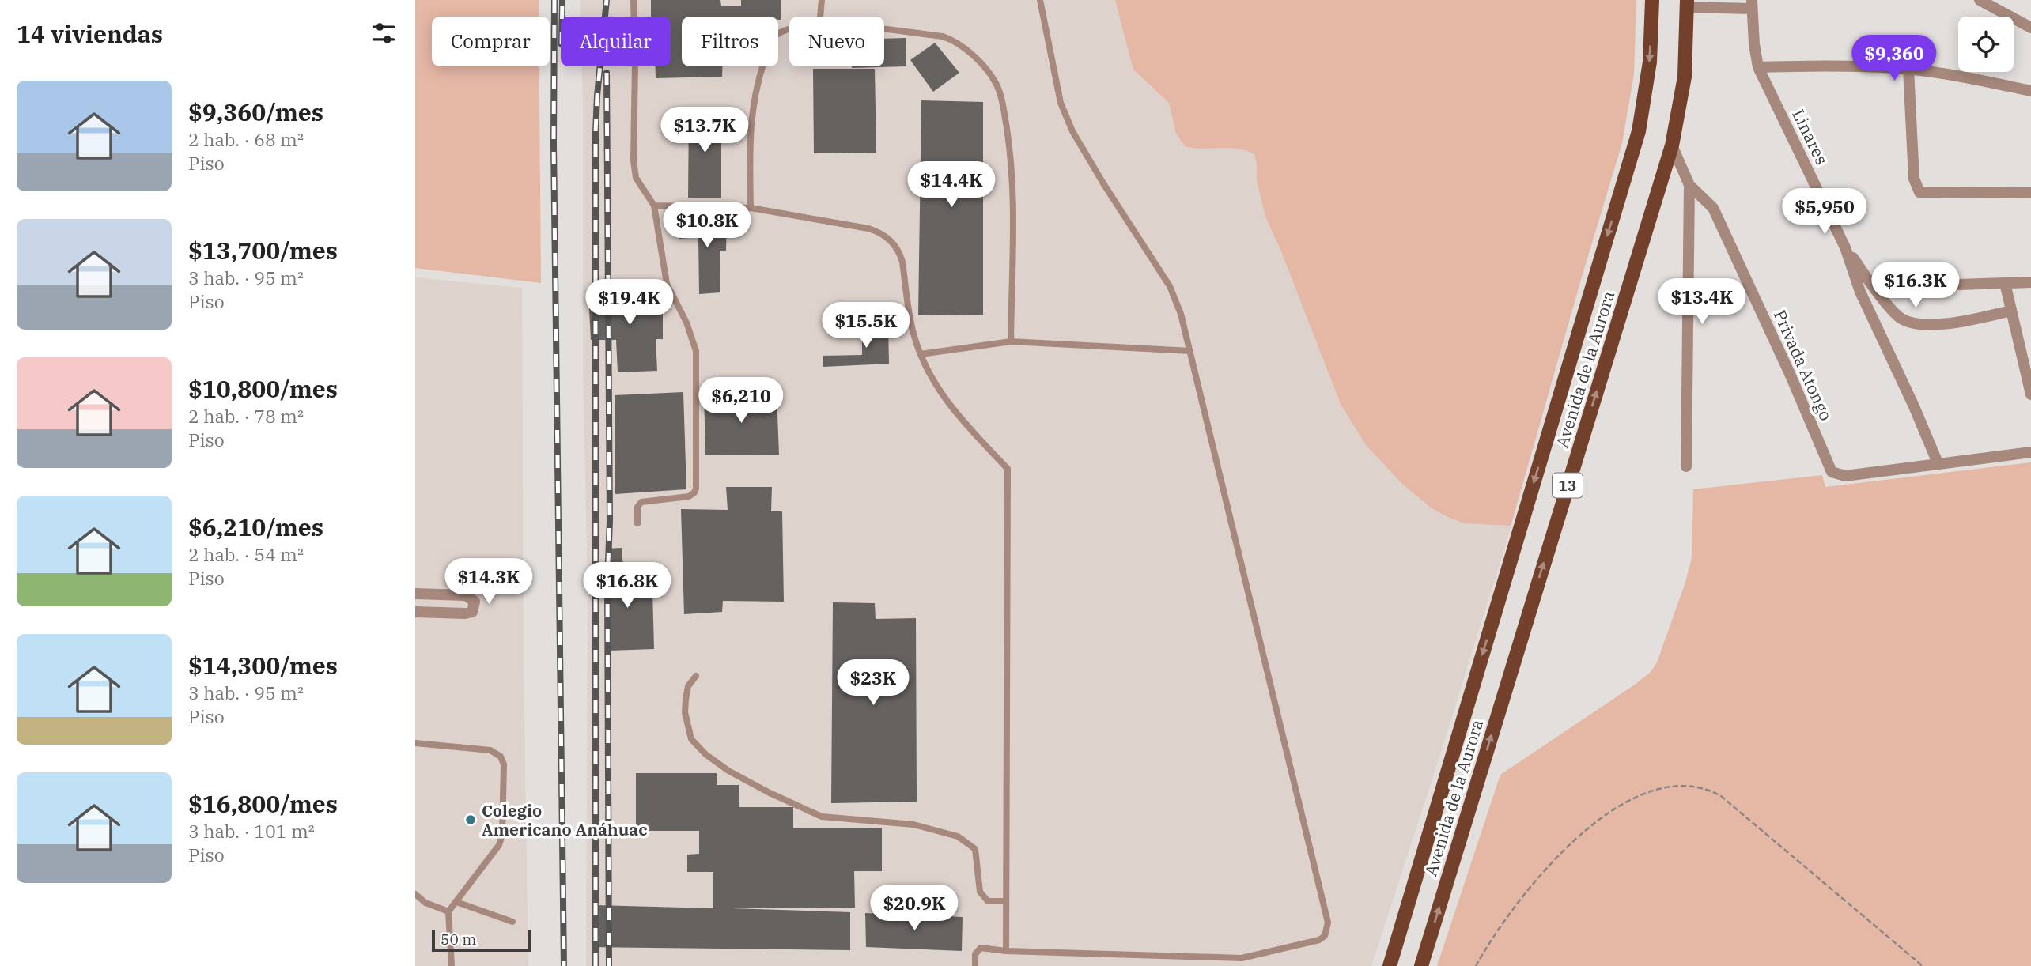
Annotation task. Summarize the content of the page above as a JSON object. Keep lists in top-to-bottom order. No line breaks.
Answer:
{"streets":{"main road":["Avenida de la Aurora","13"],"street":["Linares","Privada Atongo"]},"crossings":[["Linares","Privada Atongo"],["Privada Atongo","Avenida de la Aurora"]],"places":["Colegio Americano Anáhuac"],"scale_bar":"50 m","page":{"heading":"14 viviendas","chip":["Comprar","Alquilar","Filtros","Nuevo"],"price":["$9,360","$13.7K","$14.4K","$5,950","$10.8K","$16.3K","$13.4K","$19.4K","$15.5K","$6,210","$14.3K","$16.8K","$23K","$20.9K"],"list":[{"name":"$9,360/mes","note":"2 hab. · 68 m² · Piso"},{"name":"$13,700/mes","note":"3 hab. · 95 m² · Piso"},{"name":"$10,800/mes","note":"2 hab. · 78 m² · Piso"},{"name":"$6,210/mes","note":"2 hab. · 54 m² · Piso"},{"name":"$14,300/mes","note":"3 hab. · 95 m² · Piso"},{"name":"$16,800/mes","note":"3 hab. · 101 m² · Piso"}],"scale":"50 m"}}
